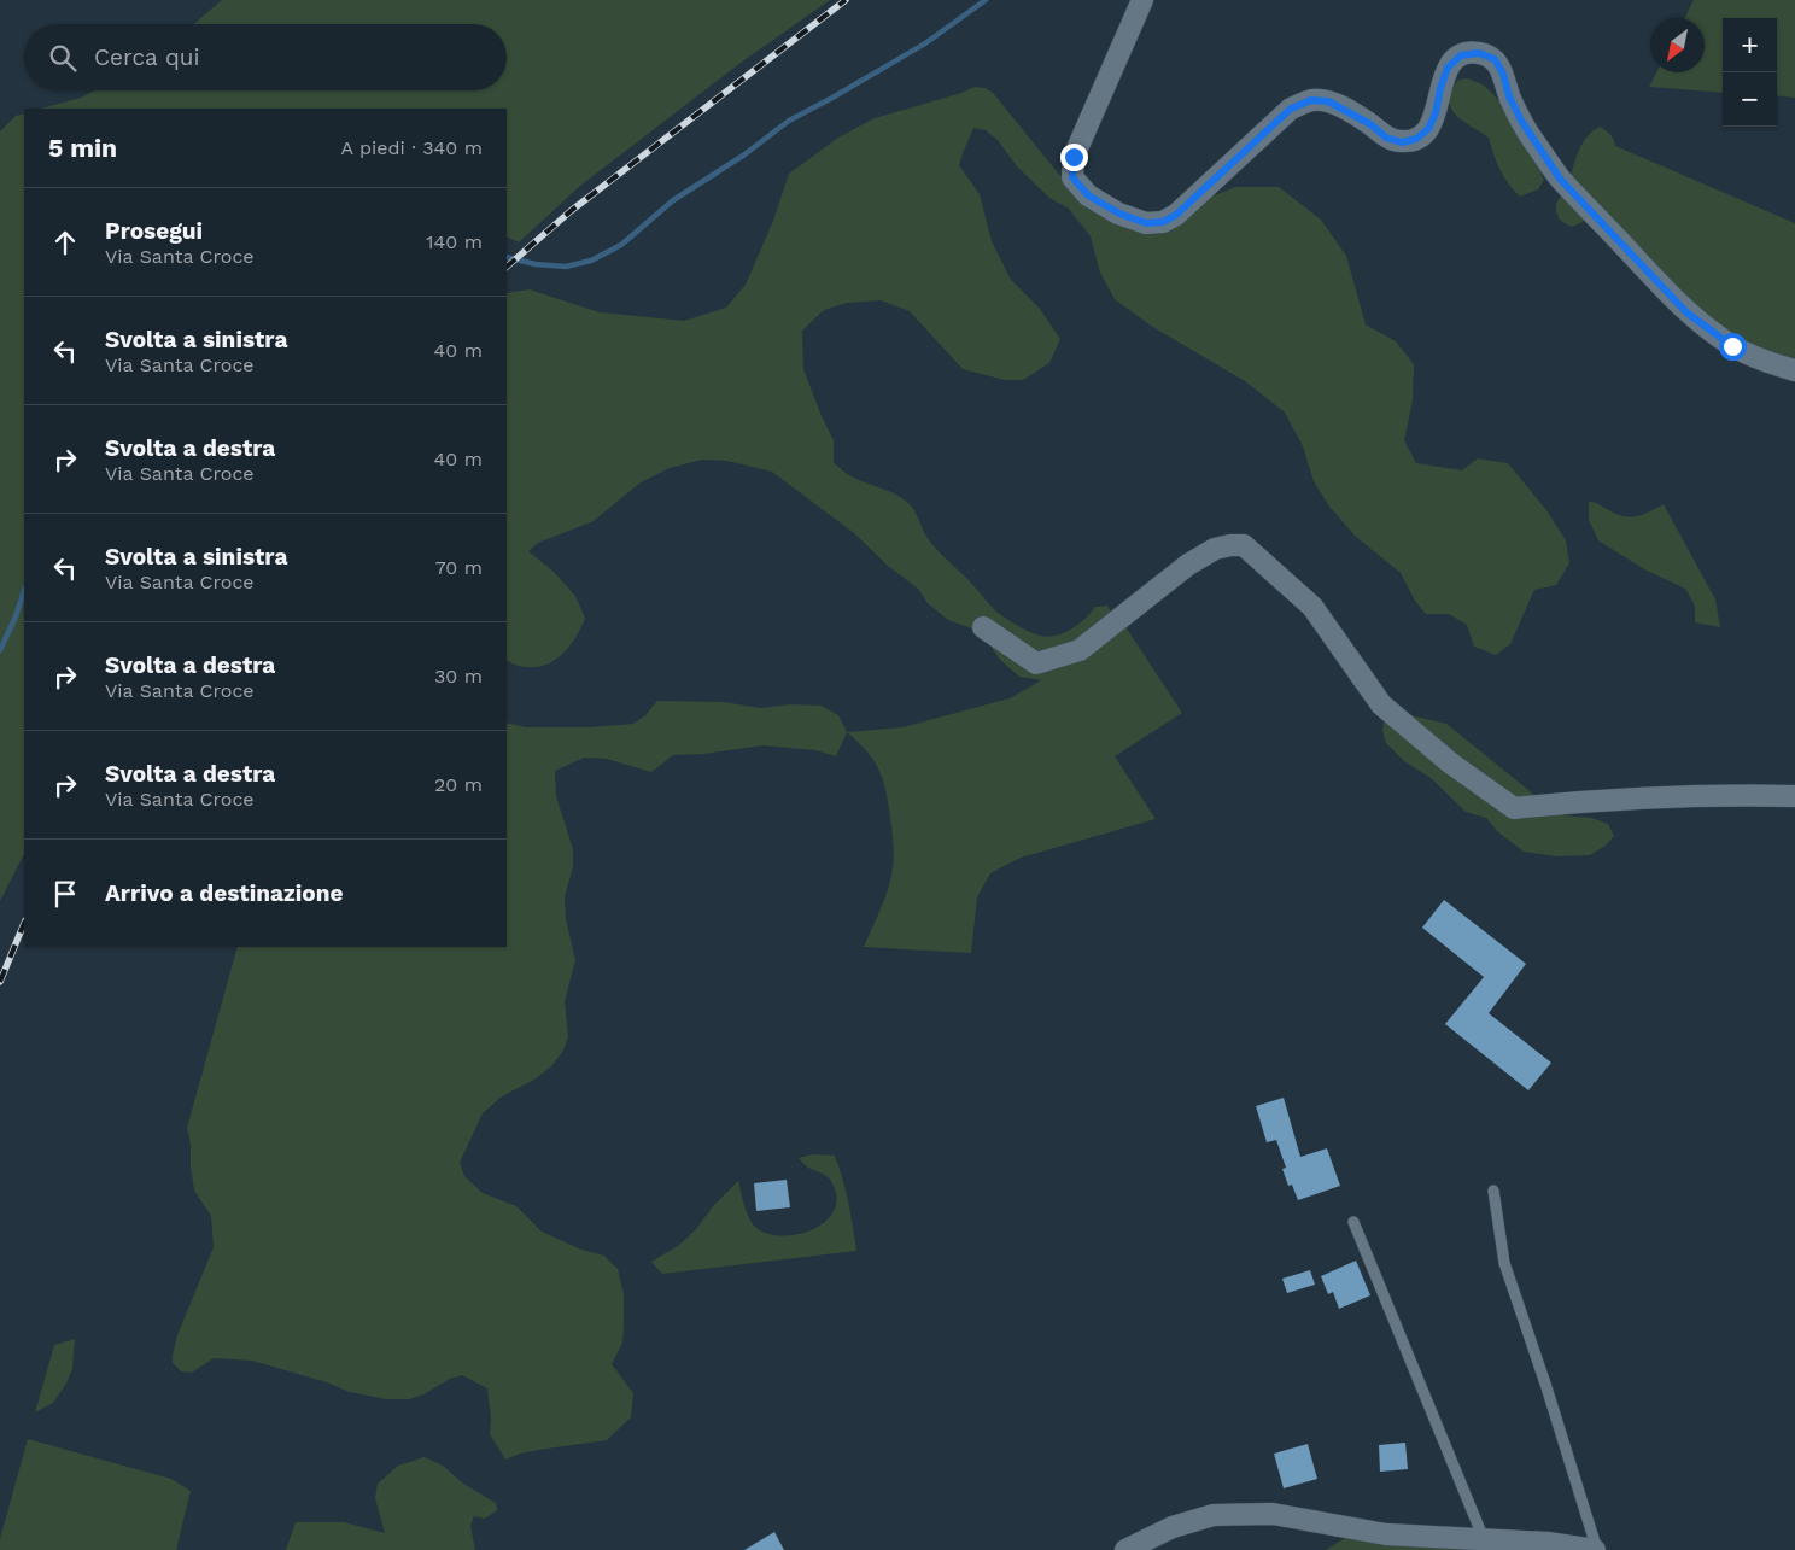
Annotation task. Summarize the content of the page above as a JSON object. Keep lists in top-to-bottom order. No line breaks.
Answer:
{"north":"bottom left","page":{"map_buttons":["+","−"],"search":"Cerca qui","heading":["5 min","A piedi · 340 m"],"list":[["Prosegui","Via Santa Croce","140 m"],["Svolta a sinistra","Via Santa Croce","40 m"],["Svolta a destra","Via Santa Croce","40 m"],["Svolta a sinistra","Via Santa Croce","70 m"],["Svolta a destra","Via Santa Croce","30 m"],["Svolta a destra","Via Santa Croce","20 m"],"Arrivo a destinazione"]}}
